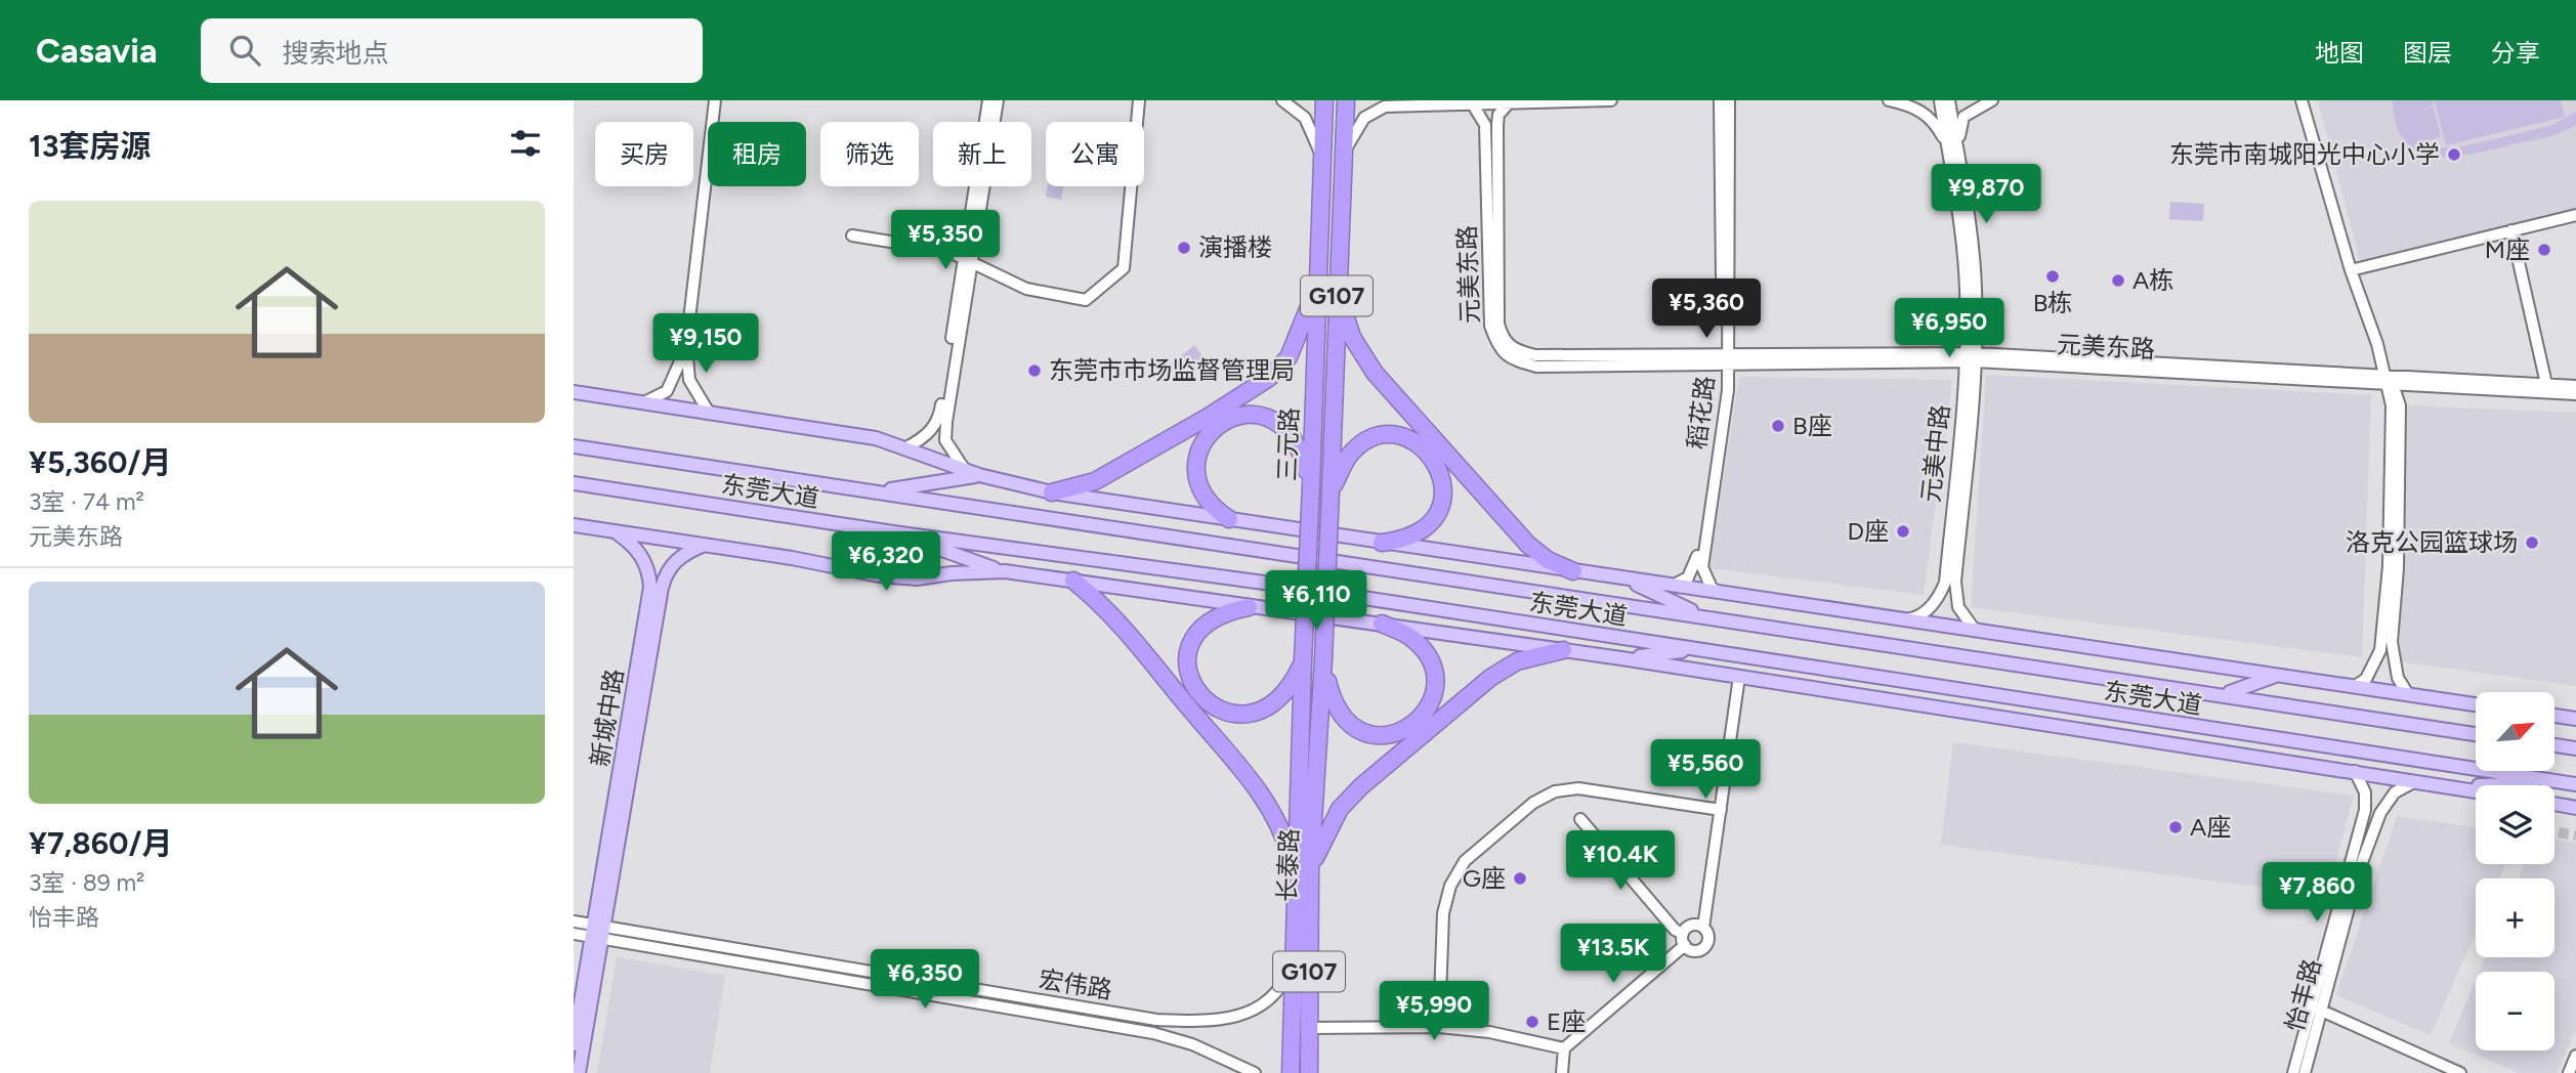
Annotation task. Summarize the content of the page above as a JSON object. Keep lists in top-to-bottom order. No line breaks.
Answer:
{"streets":{"highway":["G107","三元路","长泰路"],"main road":["东莞大道","新城中路"],"street":["元美东路","稻花路","元美中路","宏伟路","怡丰路"]},"crossings":[["元美东路","稻花路"],["元美东路","元美中路"],["三元路","长泰路"],["新城中路","宏伟路"],["长泰路","宏伟路"]],"places":["东莞市南城阳光中心小学","演播楼","M座","B栋","A栋","东莞市市场监督管理局","B座","D座","洛克公园篮球场","A座","G座","E座"],"north":"top right","page":{"header":"Casavia","search":"搜索地点","nav":["地图","图层","分享"],"heading":"13套房源","chip":["买房","租房","筛选","新上","公寓"],"price":["¥9,870","¥5,350","¥5,360","¥6,950","¥9,150","¥6,320","¥6,110","¥5,560","¥10.4K","¥7,860","¥13.5K","¥6,350","¥5,990"],"list":[{"name":"¥5,360/月","note":"3室 · 74 m² · 元美东路"},{"name":"¥7,860/月","note":"3室 · 89 m² · 怡丰路"}],"map_buttons":["+","−"]}}
